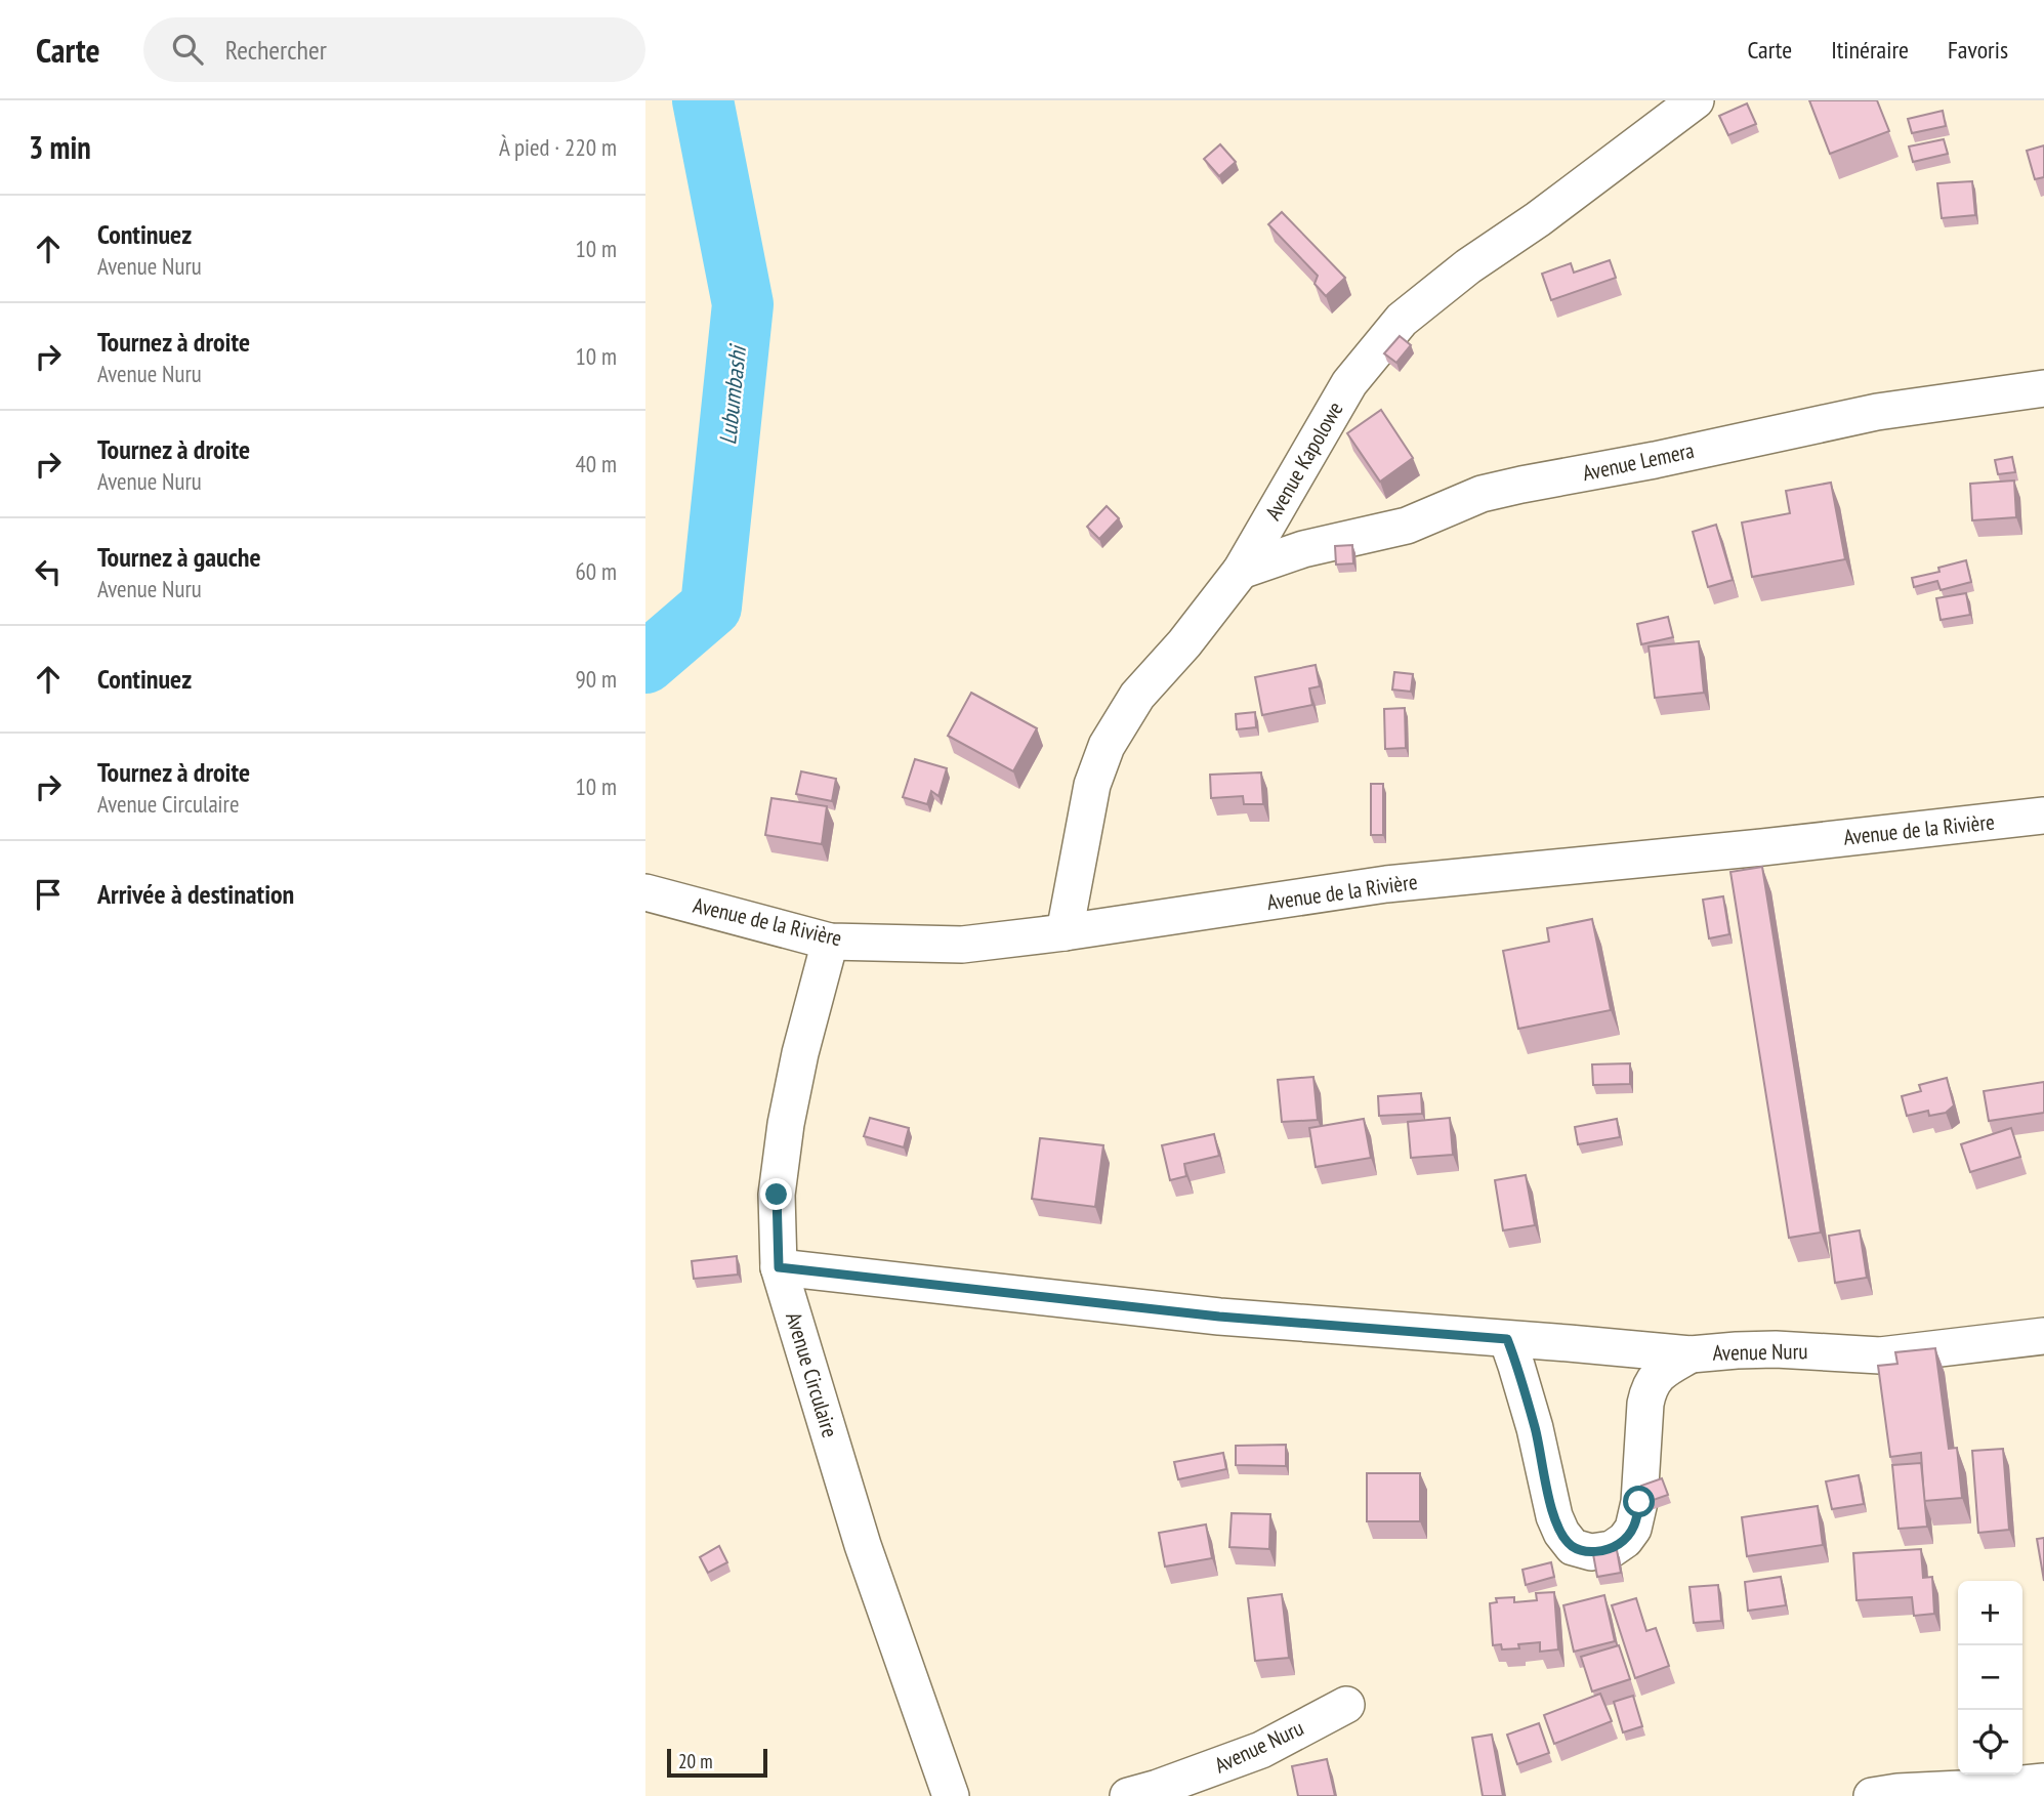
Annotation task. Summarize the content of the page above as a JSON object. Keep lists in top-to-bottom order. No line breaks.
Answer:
{"streets":{"street":["Avenue Kapolowe","Avenue Lemera","Avenue de la Rivière","Avenue Nuru","Avenue Circulaire"]},"crossings":[["Avenue Kapolowe","Avenue Lemera"],["Avenue Kapolowe","Avenue de la Rivière"],["Avenue de la Rivière","Avenue Circulaire"]],"water":["Lubumbashi"],"scale_bar":"20 m","page":{"header":"Carte","search":"Rechercher","nav":["Carte","Itinéraire","Favoris"],"heading":["3 min","À pied · 220 m"],"list":[["Continuez","Avenue Nuru","10 m"],["Tournez à droite","Avenue Nuru","10 m"],["Tournez à droite","Avenue Nuru","40 m"],["Tournez à gauche","Avenue Nuru","60 m"],["Continuez","90 m"],["Tournez à droite","Avenue Circulaire","10 m"],"Arrivée à destination"],"map_buttons":["+","−"],"scale":"20 m"}}
